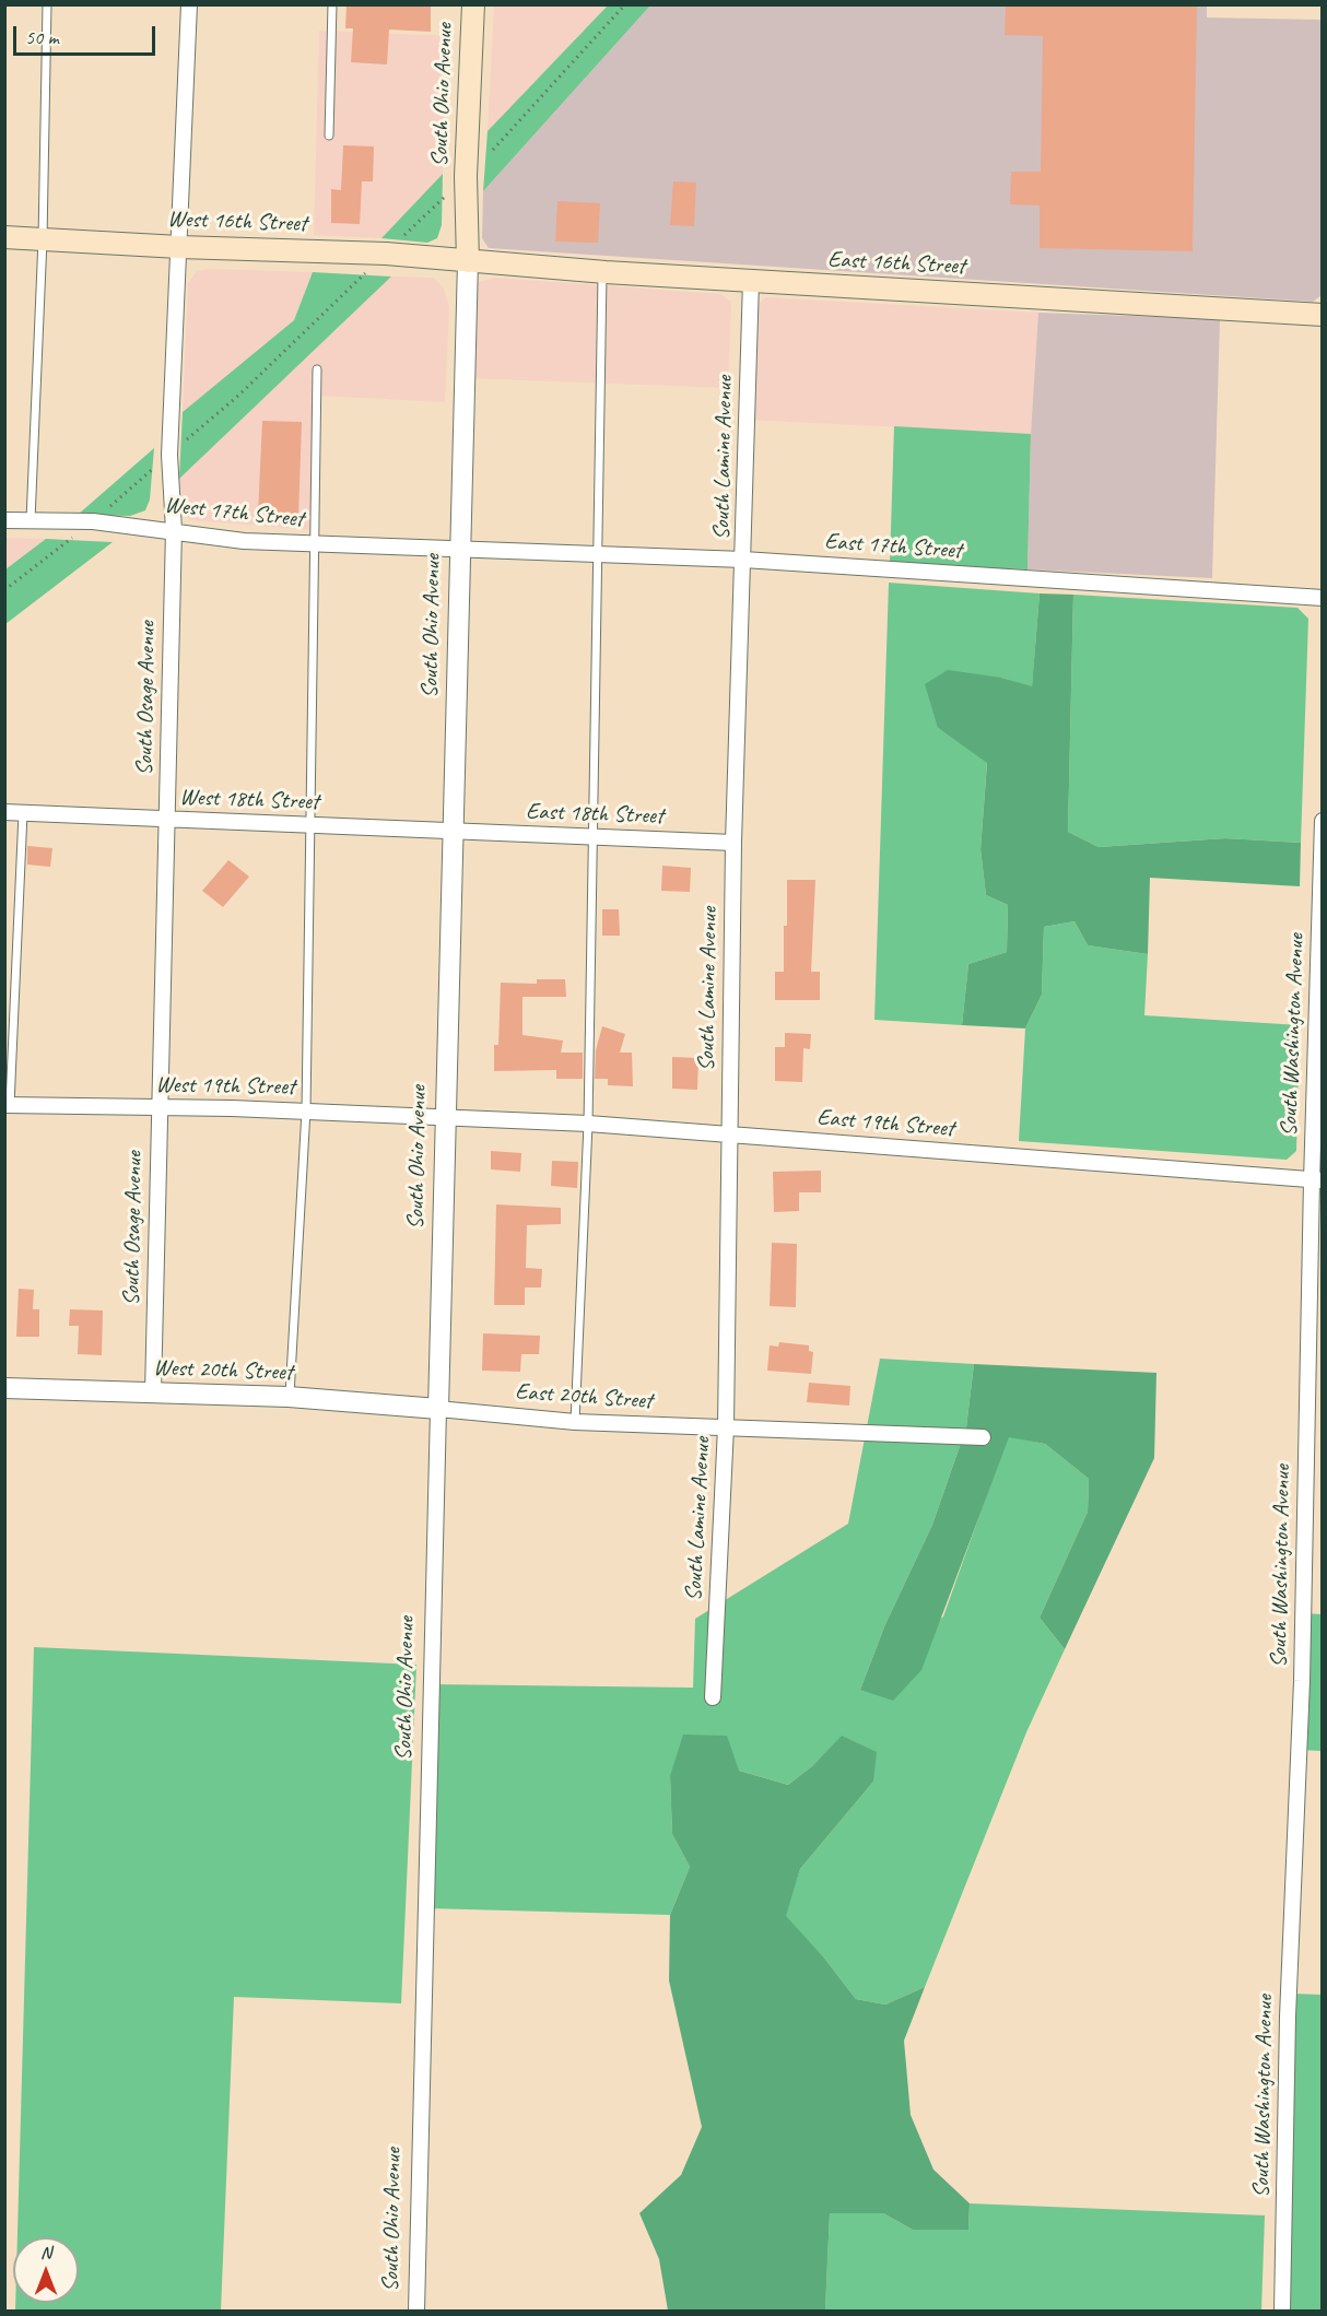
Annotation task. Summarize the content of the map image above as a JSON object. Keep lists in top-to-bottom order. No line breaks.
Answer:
{"streets":{"main road":["South Ohio Avenue","West 16th Street","East 16th Street"],"street":["South Lamine Avenue","West 17th Street","East 17th Street","South Osage Avenue","West 18th Street","East 18th Street","South Washington Avenue","West 19th Street","East 19th Street","West 20th Street","East 20th Street"]},"crossings":[["South Ohio Avenue","West 16th Street"],["South Ohio Avenue","East 16th Street"],["South Ohio Avenue","West 17th Street"],["South Ohio Avenue","East 17th Street"],["South Ohio Avenue","West 18th Street"],["South Ohio Avenue","East 18th Street"],["South Ohio Avenue","West 19th Street"],["South Ohio Avenue","East 19th Street"],["South Ohio Avenue","West 20th Street"],["South Ohio Avenue","East 20th Street"],["West 16th Street","East 16th Street"],["West 16th Street","South Osage Avenue"],["East 16th Street","South Lamine Avenue"],["South Lamine Avenue","East 17th Street"],["South Lamine Avenue","East 18th Street"],["South Lamine Avenue","East 19th Street"],["South Lamine Avenue","East 20th Street"],["West 17th Street","East 17th Street"],["West 17th Street","South Osage Avenue"],["South Osage Avenue","West 18th Street"],["South Osage Avenue","West 19th Street"],["South Osage Avenue","West 20th Street"],["West 18th Street","East 18th Street"],["South Washington Avenue","East 19th Street"],["West 19th Street","East 19th Street"],["West 20th Street","East 20th Street"]],"scale_bar":"50 m","north":"top"}
